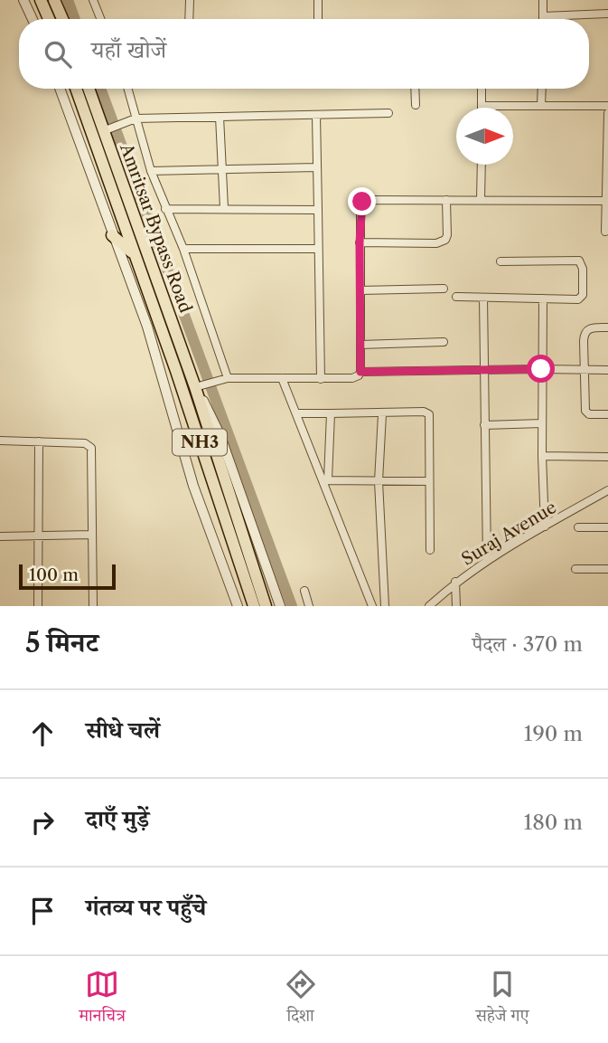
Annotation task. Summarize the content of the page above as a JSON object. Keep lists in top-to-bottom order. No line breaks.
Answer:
{"streets":{"highway":["Amritsar Bypass Road","NH3"],"street":["Suraj Avenue"]},"crossings":[["Amritsar Bypass Road","NH3"]],"scale_bar":"100 m","north":"right","page":{"search":"यहाँ खोजें","scale":"100 m","heading":["5 मिनट","पैदल · 370 m"],"list":[["सीधे चलें","190 m"],["दाएँ मुड़ें","180 m"],"गंतव्य पर पहुँचे"],"nav":["मानचित्र","दिशा","सहेजे गए"]}}
